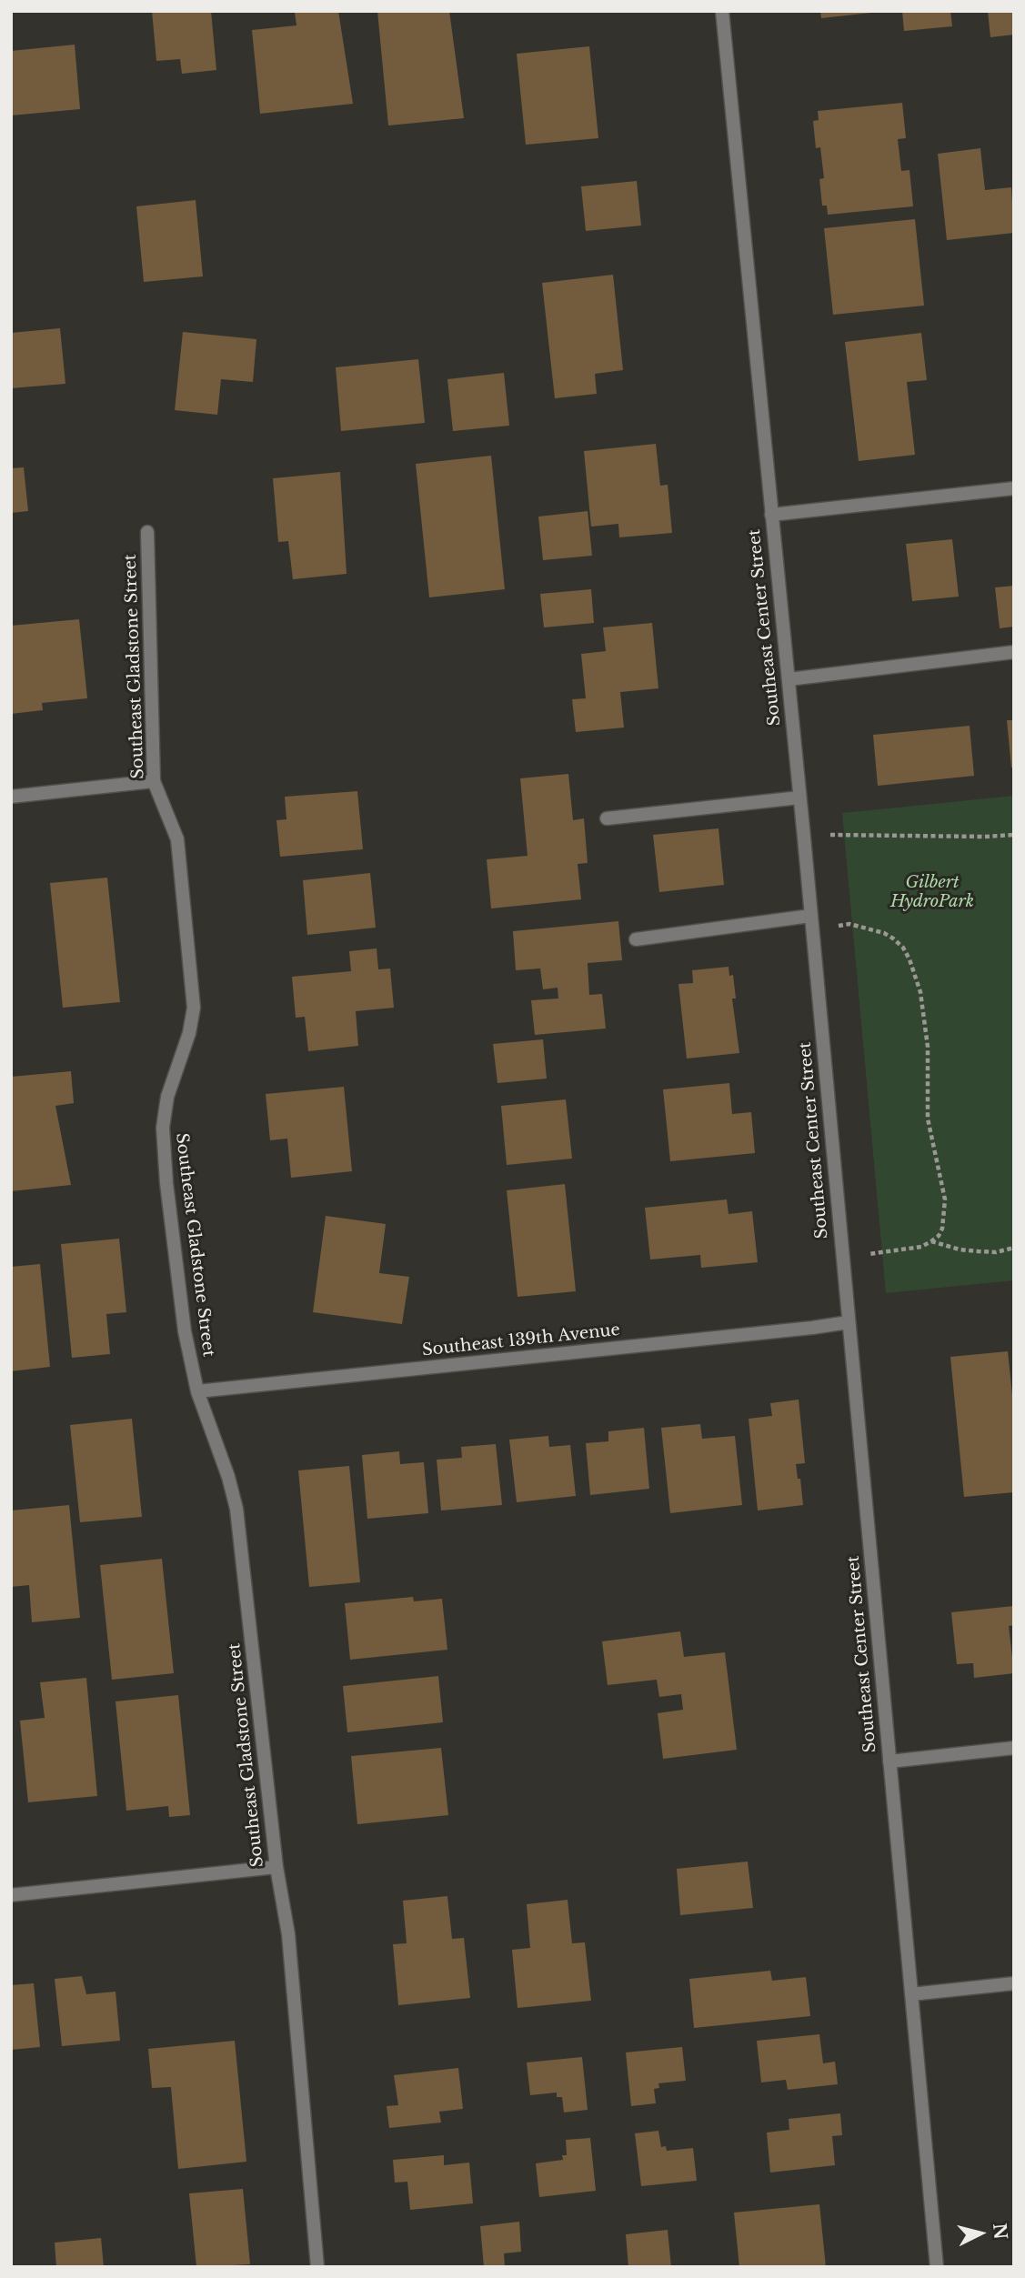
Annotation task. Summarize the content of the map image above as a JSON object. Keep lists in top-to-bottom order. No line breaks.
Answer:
{"streets":{"street":["Southeast Center Street","Southeast Gladstone Street","Southeast 139th Avenue"]},"crossings":[["Southeast Center Street","Southeast 139th Avenue"],["Southeast Gladstone Street","Southeast 139th Avenue"]],"parks":["Gilbert HydroPark"],"north":"right"}
